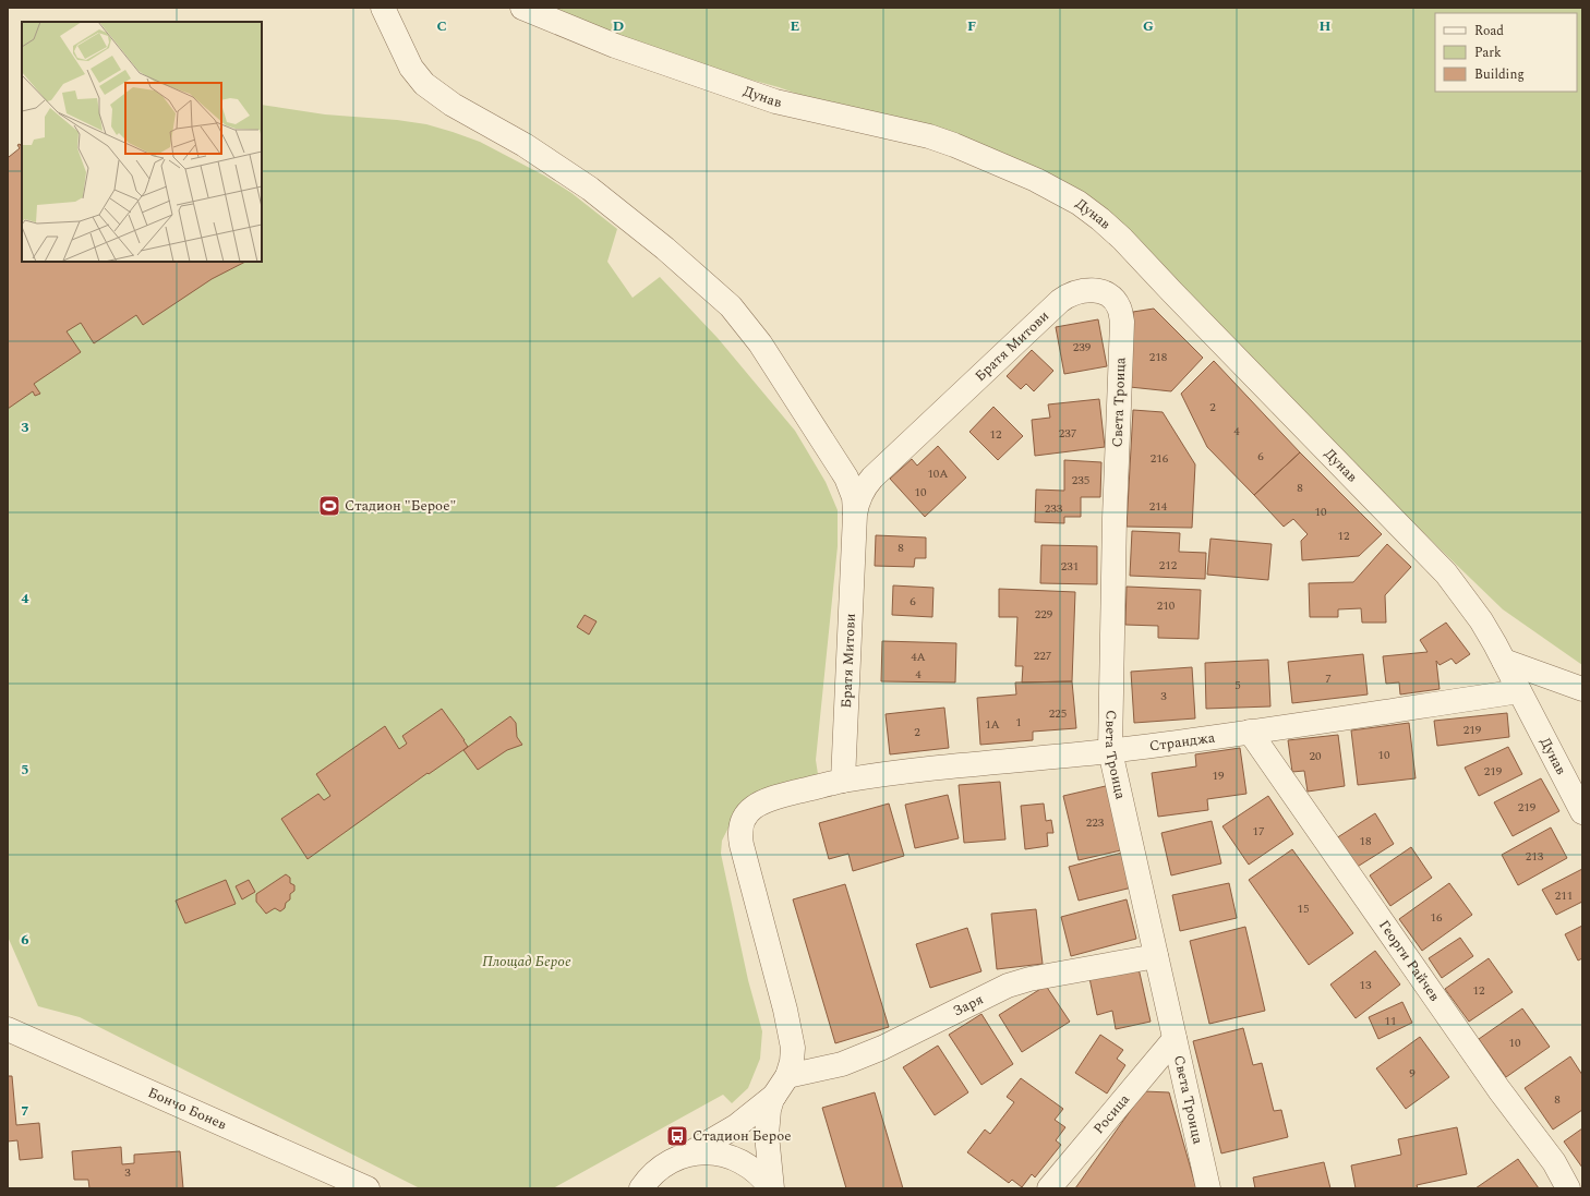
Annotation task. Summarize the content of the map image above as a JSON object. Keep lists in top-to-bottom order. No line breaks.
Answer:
{"streets":{"street":["Дунав","Братя Митови","Света Троица","Странджа","Георги Райчев","Заря","Бончо Бонев","Росица"]},"crossings":[["Дунав","Странджа"],["Братя Митови","Света Троица"],["Братя Митови","Странджа"],["Света Троица","Странджа"],["Света Троица","Заря"],["Света Троица","Росица"],["Странджа","Георги Райчев"]],"parks":["Площад Берое"],"places":{"sports":["Стадион \"Берое\""],"bus stop":["Стадион Берое"]},"house_numbers":["239","218","2","4","237","12","6","216","10A","235","8","10","214","233","10","12","8","212","231","6","210","229","227","4A","4","7","5","3","225","1","1А","219","2","10","20","219","19","219","223","17","18","213","211","15","16","13","12","11","10","9","8","3"],"legend":["Road","Park","Building"],"grid":{"columns":["C","D","E","F","G","H"],"rows":["3","4","5","6","7"]}}
